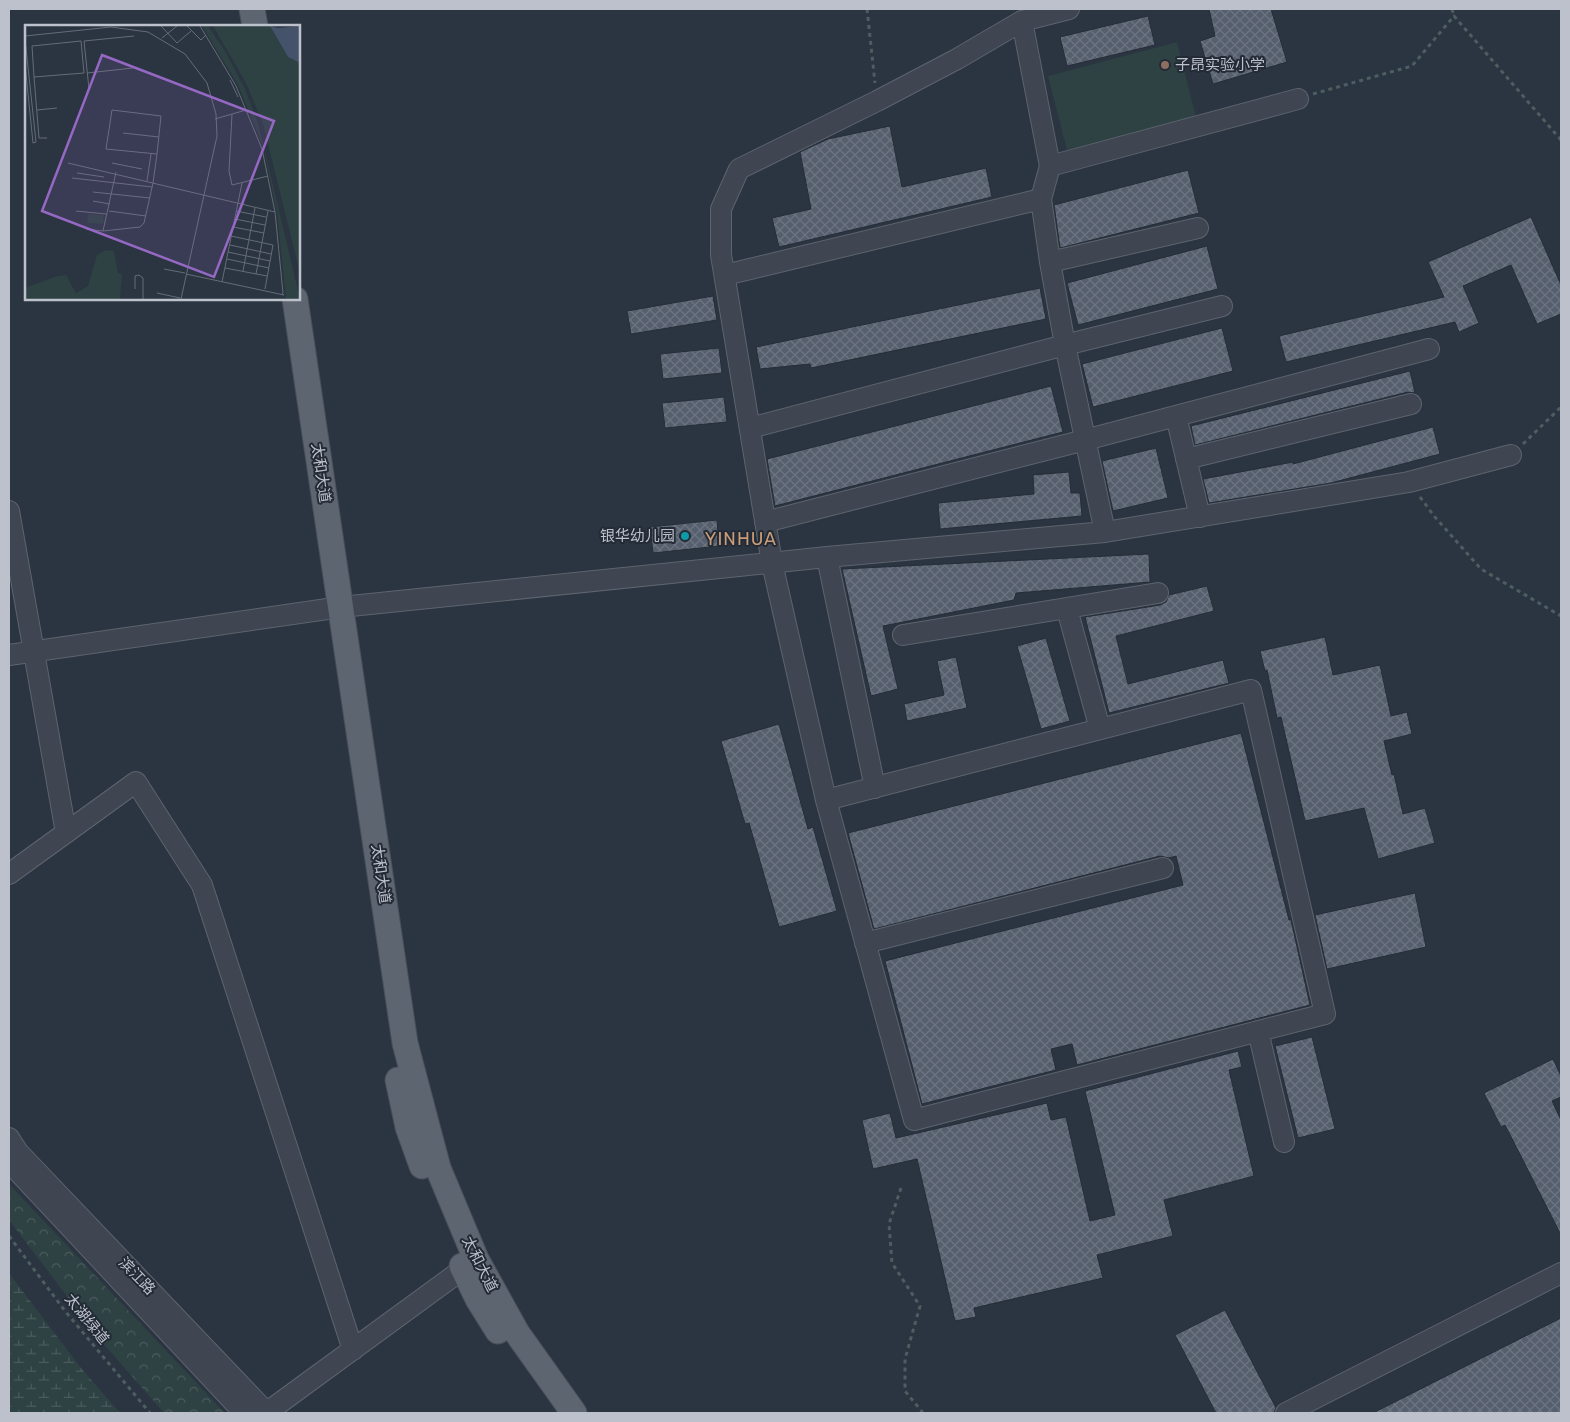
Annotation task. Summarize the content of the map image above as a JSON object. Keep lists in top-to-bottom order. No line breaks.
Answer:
{"streets":{"main road":["太和大道"],"street":["滨江路"],"path":["太湖绿道"]},"districts":["YINHUA"],"places":["子昂实验小学","银华幼儿园"]}
